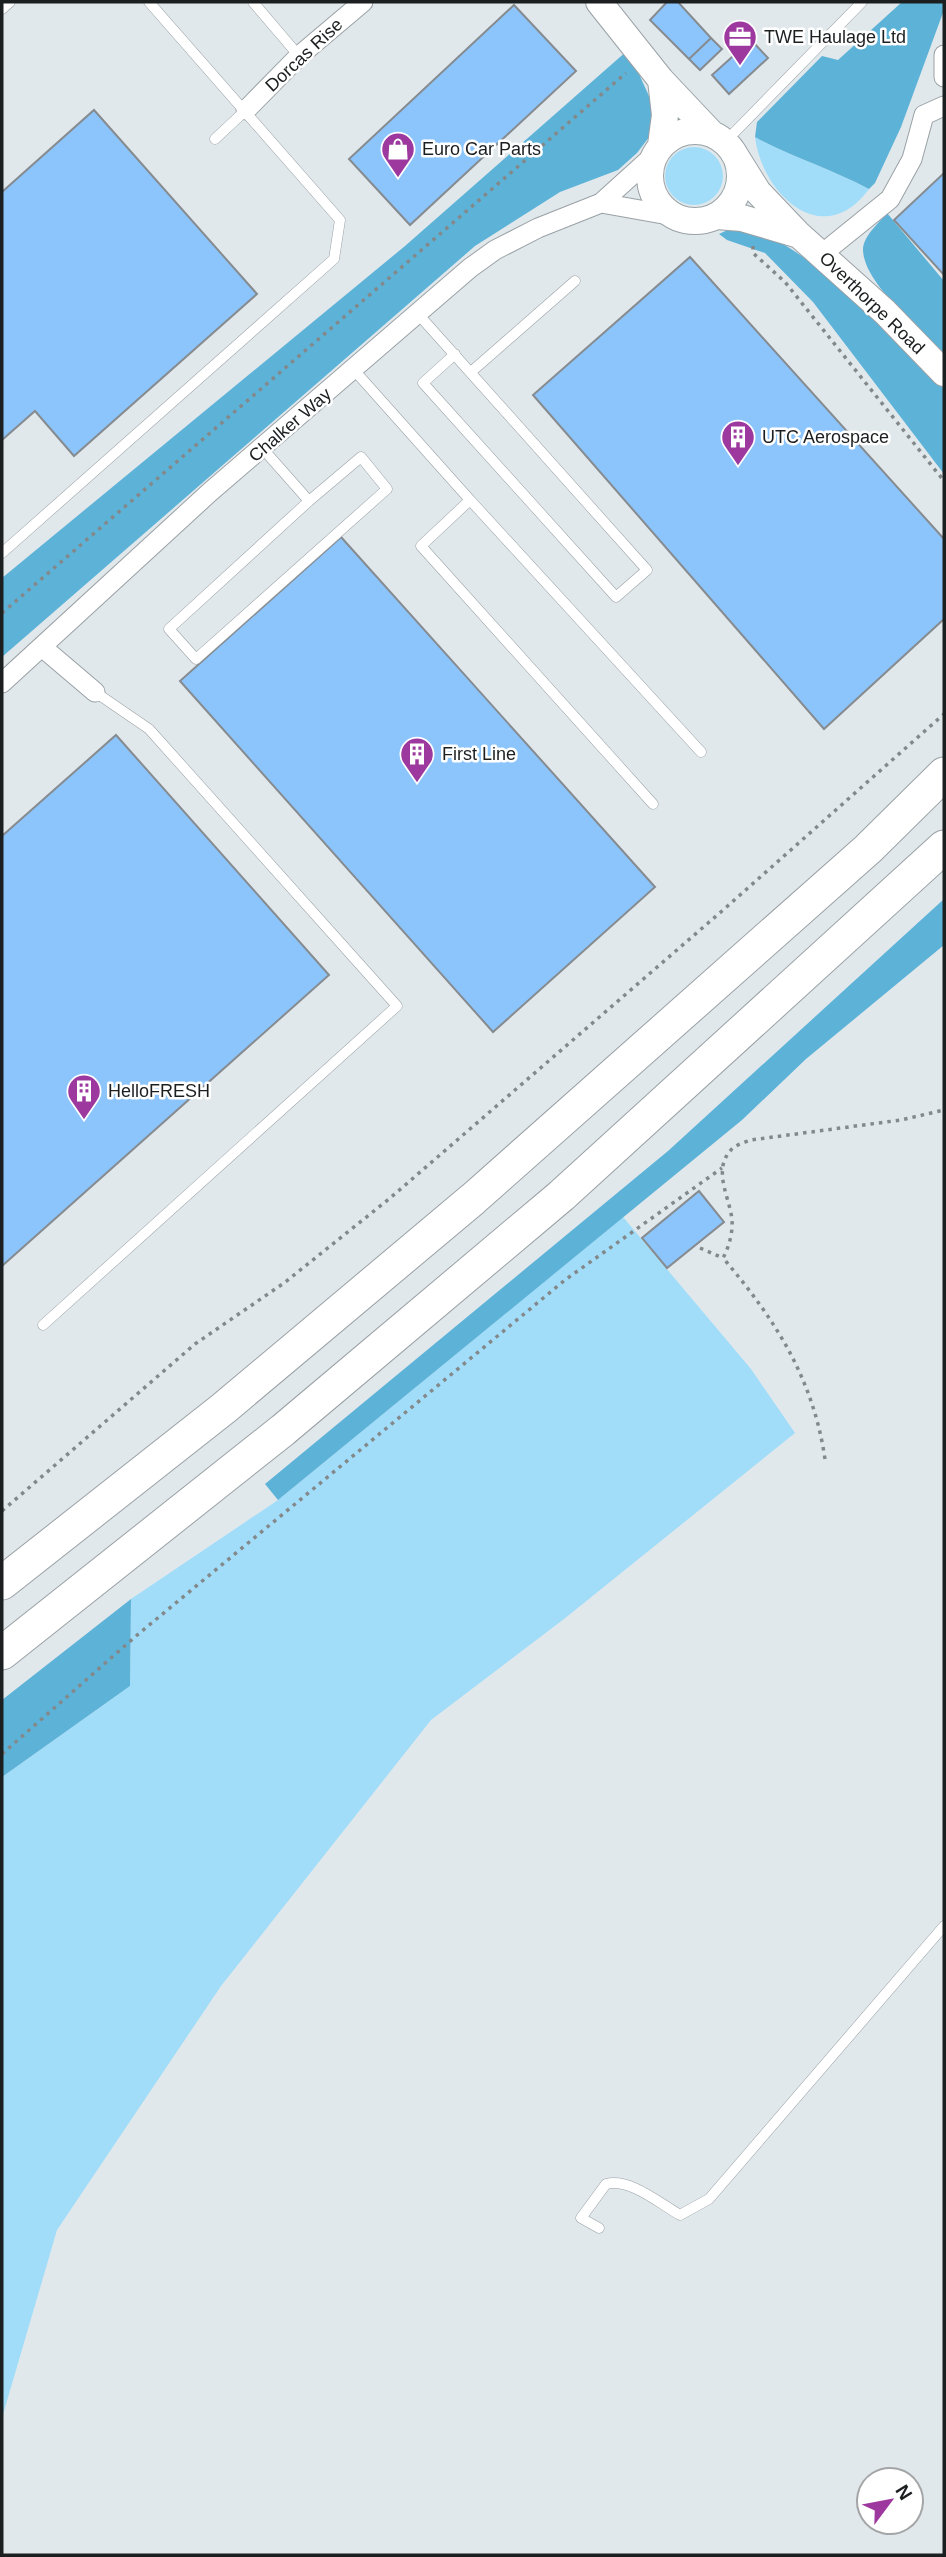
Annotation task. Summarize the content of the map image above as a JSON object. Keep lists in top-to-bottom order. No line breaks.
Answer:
{"streets":{"street":["Dorcas Rise","Overthorpe Road","Chalker Way"]},"crossings":[["Overthorpe Road","Chalker Way"]],"places":{"office":["TWE Haulage Ltd"],"shop":["Euro Car Parts"],"building":["UTC Aerospace","First Line","HelloFRESH"]},"north":"top right"}
